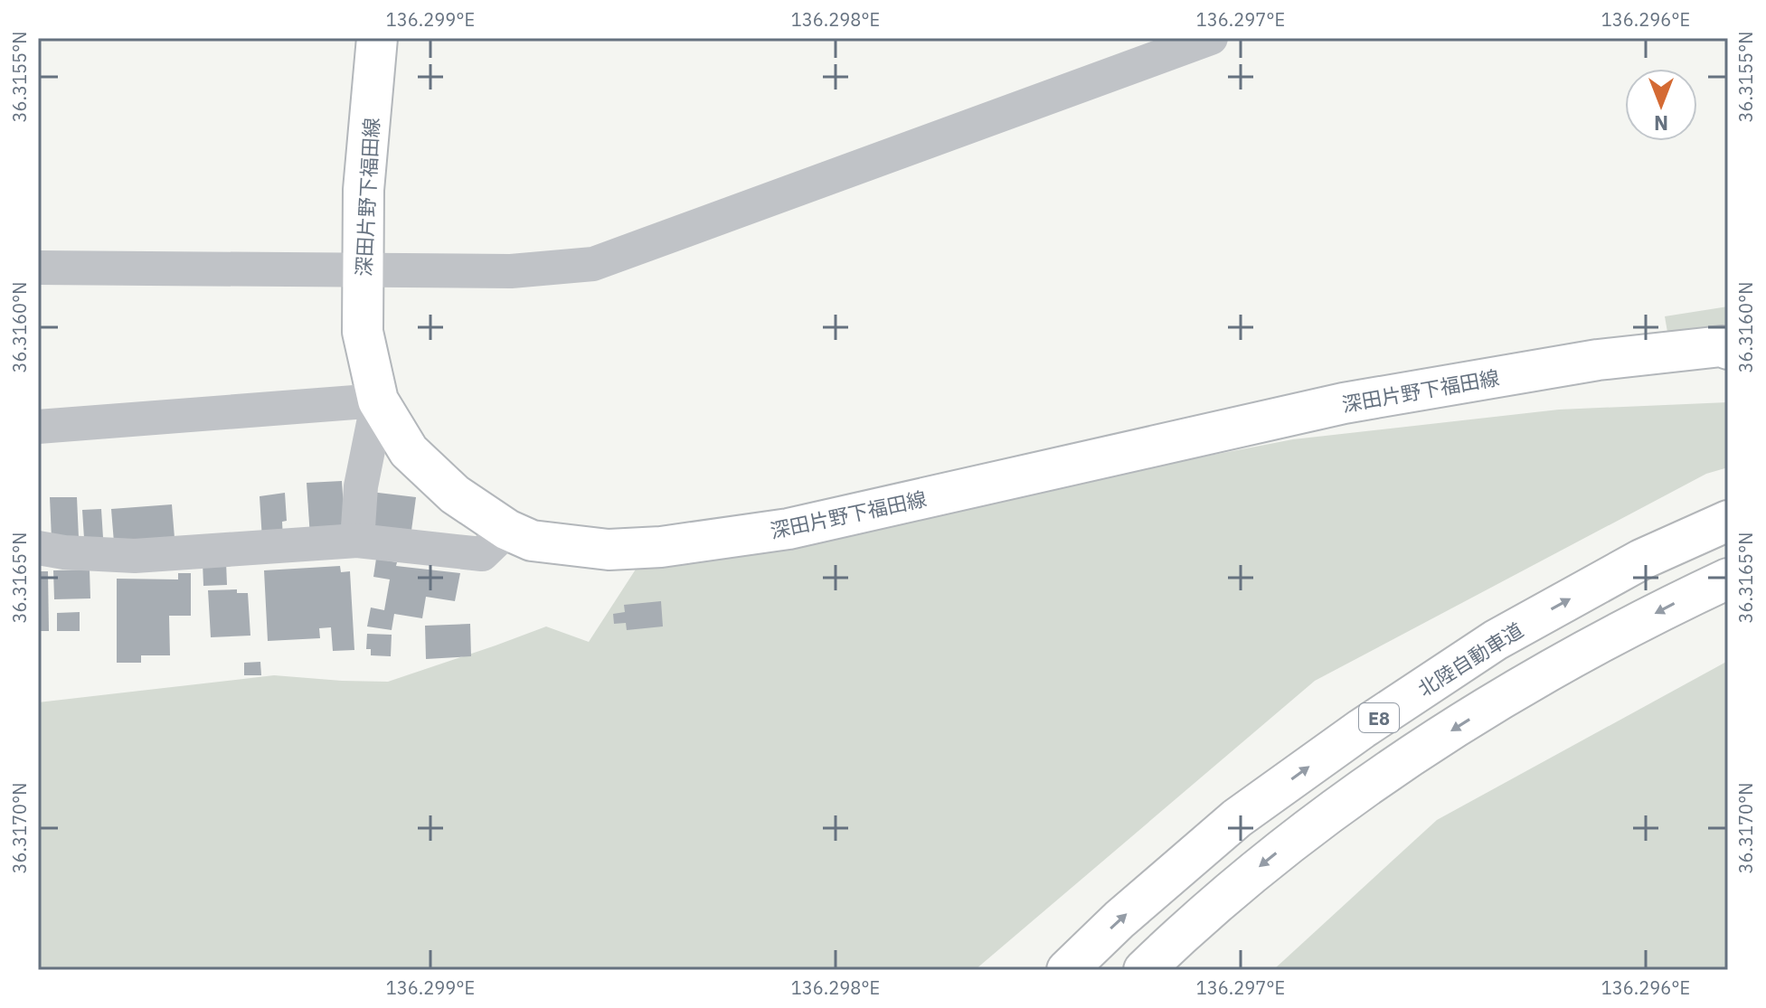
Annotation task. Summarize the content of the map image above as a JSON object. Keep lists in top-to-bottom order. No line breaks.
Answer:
{"streets":{"main road":["深田片野下福田線","北陸自動車道","E8"]},"north":"bottom","coordinates":["136.299°E","136.298°E","136.297°E","136.296°E","36.3155°N","36.3160°N","36.3165°N","36.3170°N"]}
